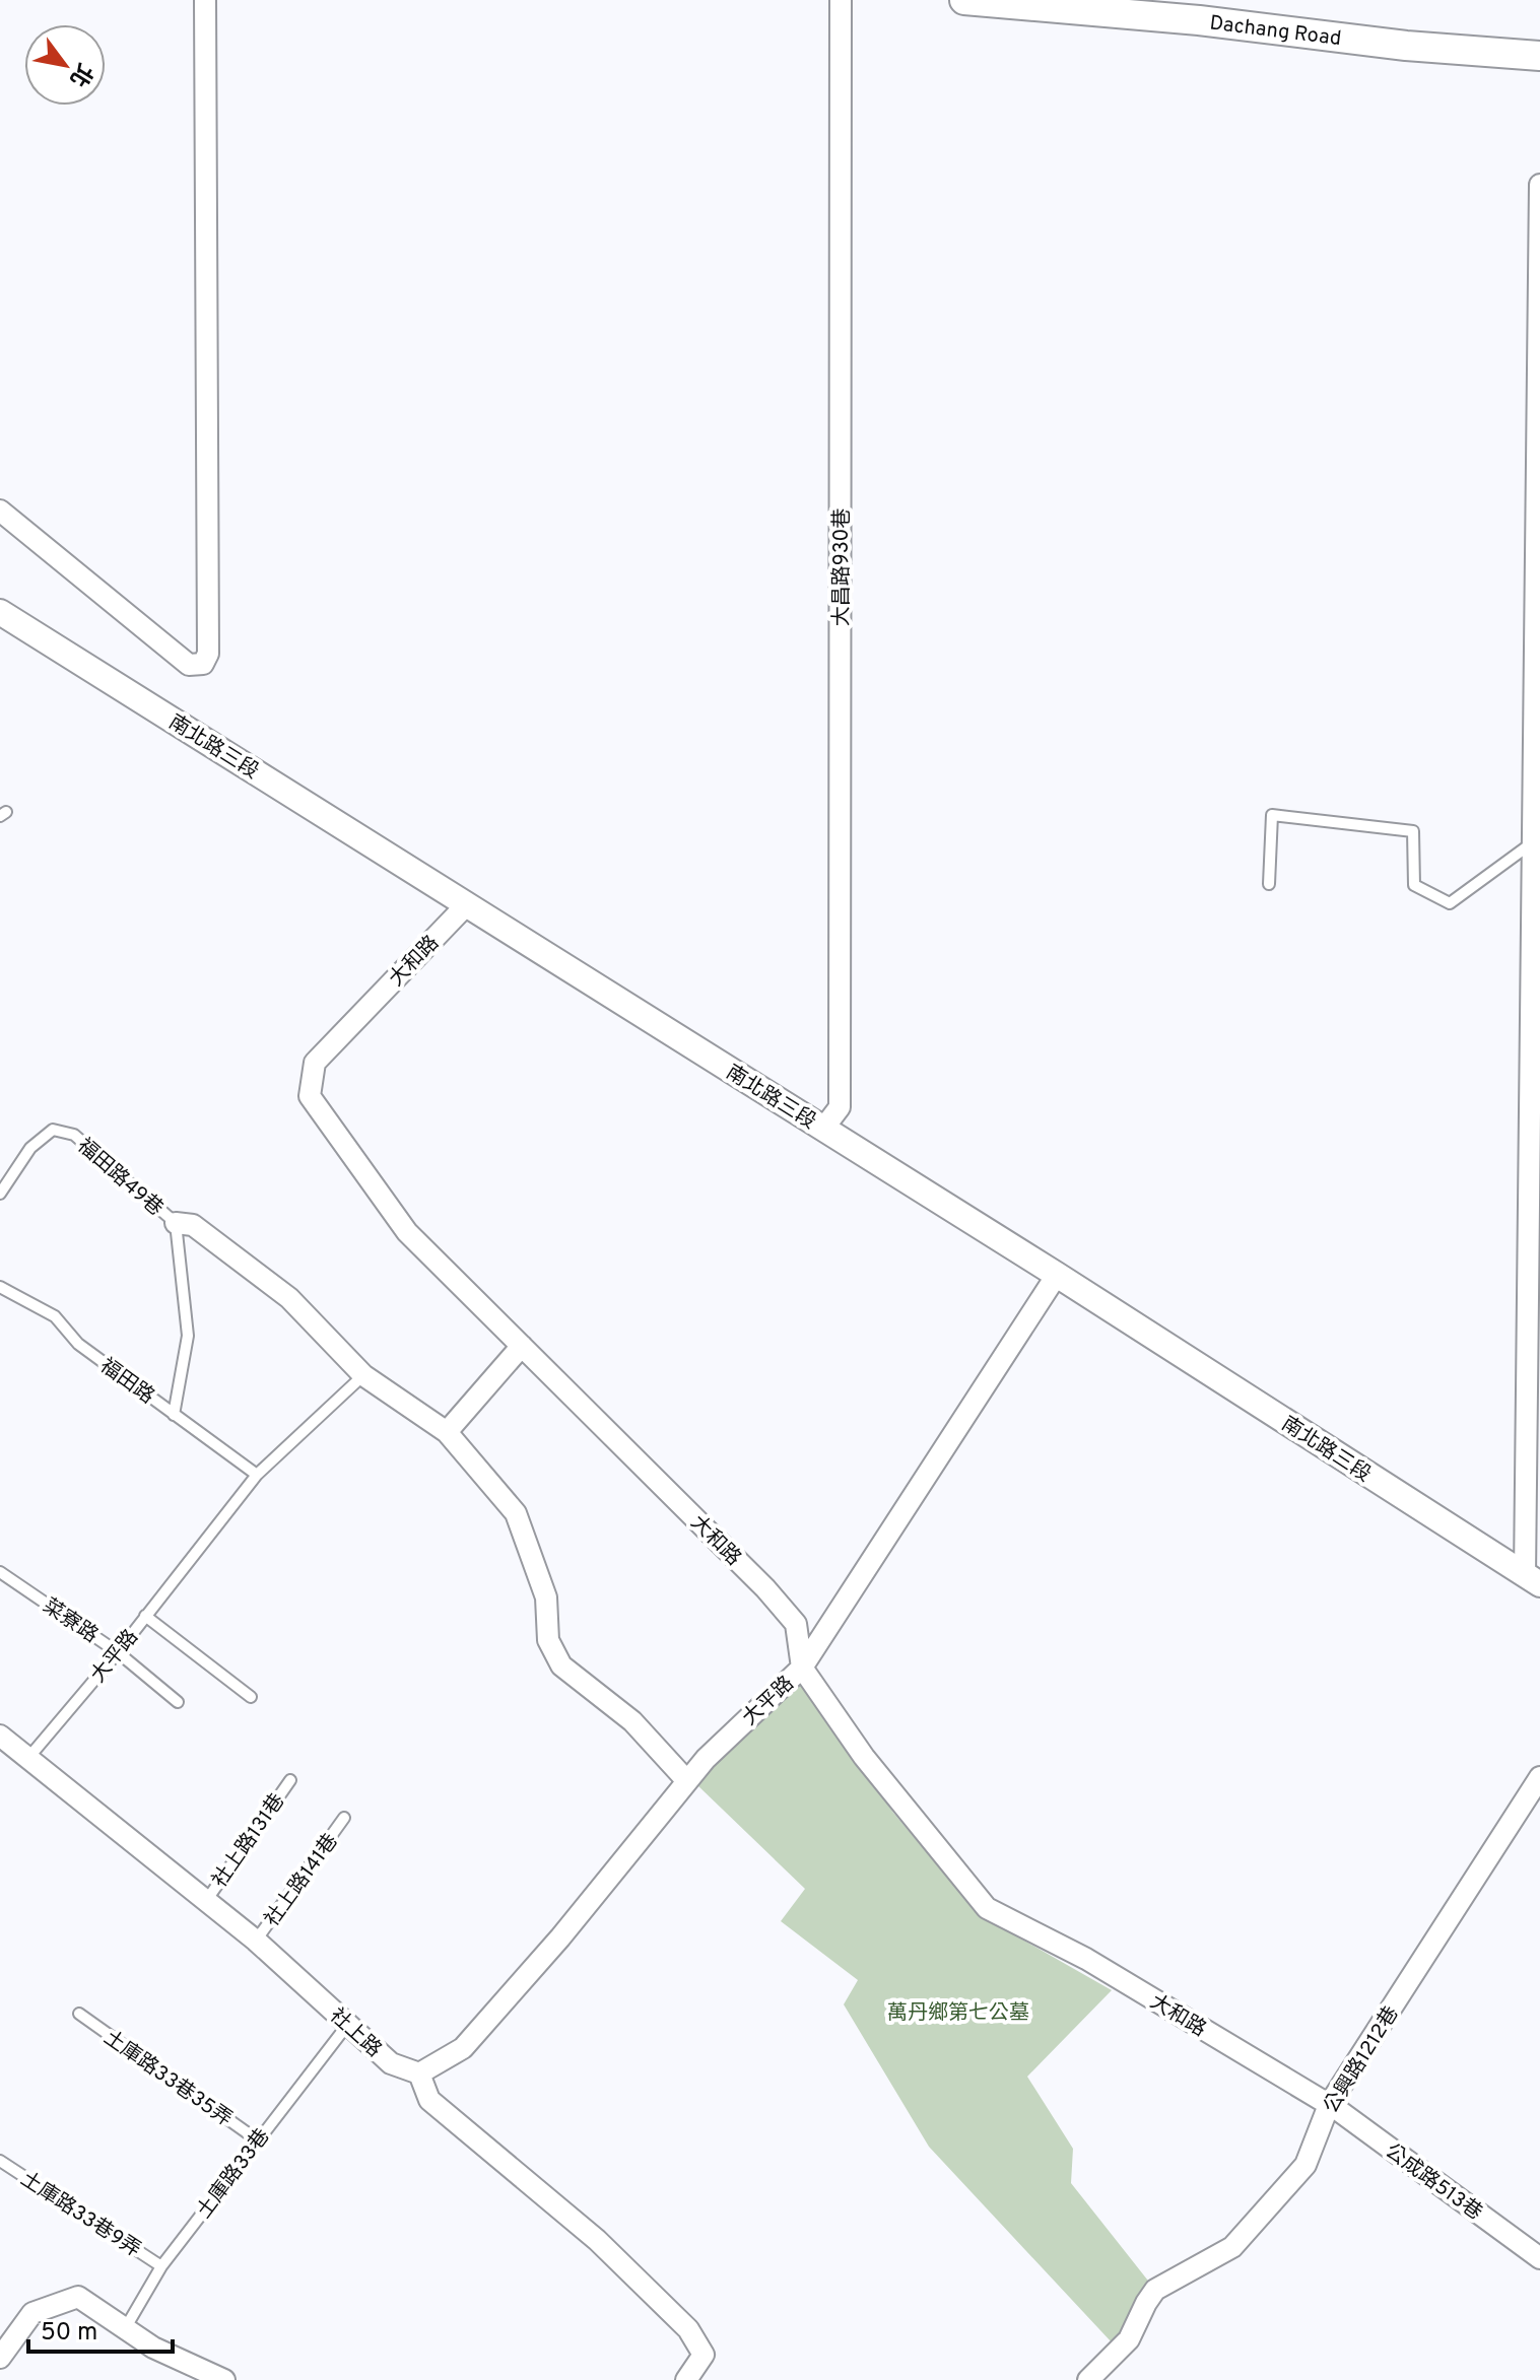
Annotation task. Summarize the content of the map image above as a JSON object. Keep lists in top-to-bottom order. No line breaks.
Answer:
{"streets":{"main road":["Dachang Road"],"street":["大昌路930巷","南北路三段","大和路","大平路","社上路","公興路1212巷","公成路513巷"],"lane":["福田路49巷","福田路","菜寮路","社上路131巷","社上路141巷","土庫路33巷35弄","土庫路33巷","土庫路33巷9弄"]},"crossings":[["大昌路930巷","南北路三段"],["南北路三段","大和路"],["南北路三段","大平路"],["大和路","大平路"],["大和路","公興路1212巷"],["大和路","公成路513巷"],["福田路49巷","福田路"],["福田路","大平路"],["菜寮路","大平路"],["大平路","社上路"],["社上路131巷","社上路"],["社上路141巷","社上路"],["社上路","土庫路33巷"],["公興路1212巷","公成路513巷"],["土庫路33巷35弄","土庫路33巷"],["土庫路33巷","土庫路33巷9弄"]],"parks":["萬丹鄉第七公墓"],"scale_bar":"50 m","north":"bottom right"}
